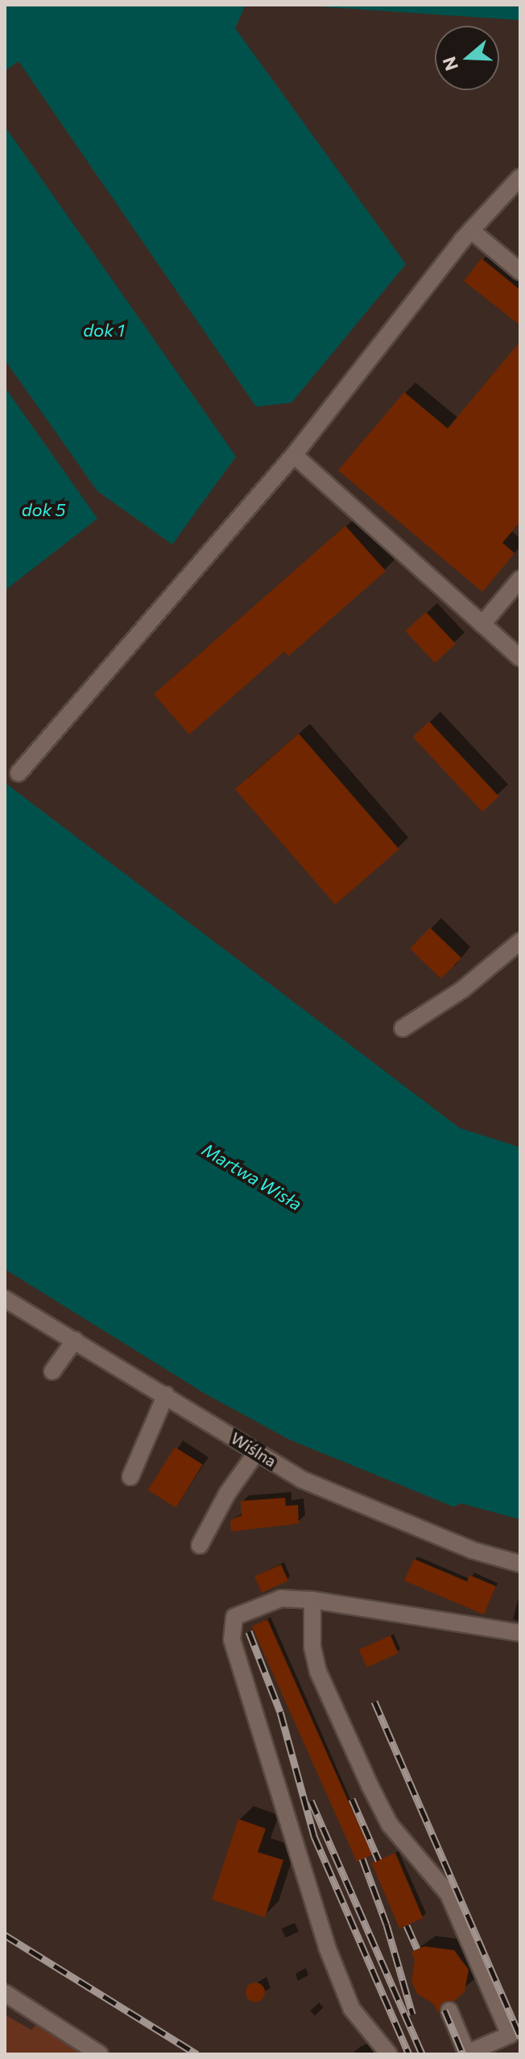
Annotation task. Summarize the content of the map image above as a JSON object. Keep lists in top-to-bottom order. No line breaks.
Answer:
{"streets":{"street":["Wiślna"]},"water":["dok 1","dok 5","Martwa Wisła"],"north":"left"}
